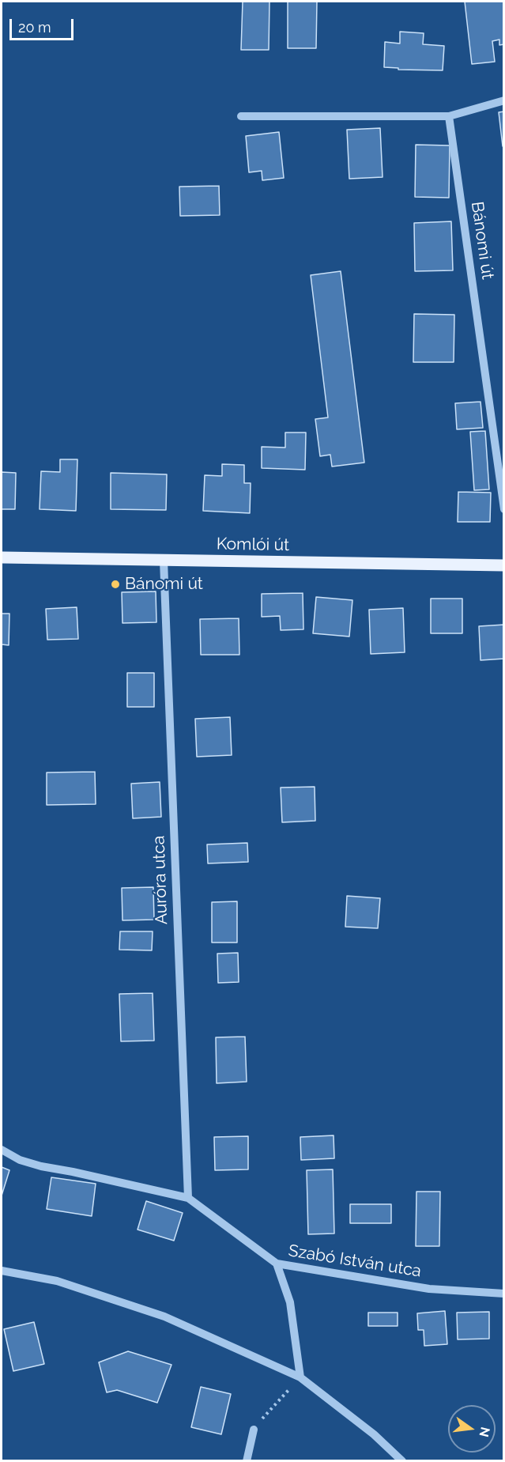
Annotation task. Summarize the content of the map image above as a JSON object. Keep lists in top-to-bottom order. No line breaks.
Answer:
{"streets":{"main road":["Komlói út"],"street":["Bánomi út","Auróra utca","Szabó István utca"]},"crossings":[["Komlói út","Auróra utca"],["Auróra utca","Szabó István utca"]],"places":["Bánomi út"],"scale_bar":"20 m","north":"right"}
